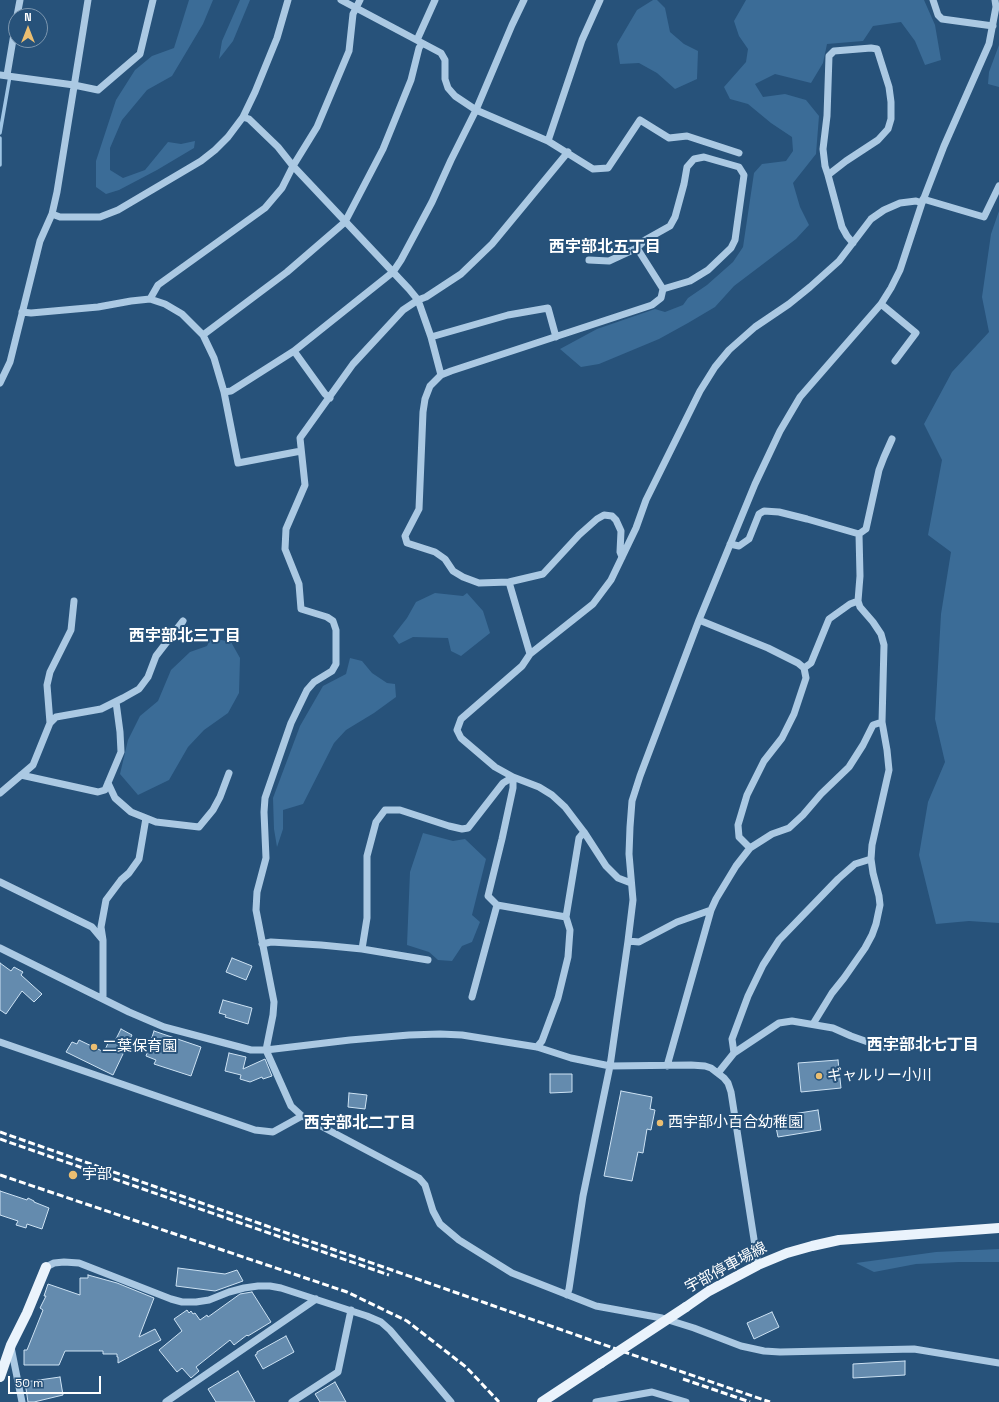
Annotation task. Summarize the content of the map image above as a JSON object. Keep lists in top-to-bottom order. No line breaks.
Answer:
{"streets":{"main road":["宇部停車場線"]},"districts":["西宇部北五丁目","西宇部北三丁目","西宇部北七丁目","西宇部北二丁目"],"places":["二葉保育園","ギャルリー小川","西宇部小百合幼稚園","宇部"],"scale_bar":"50 m","north":"top"}
